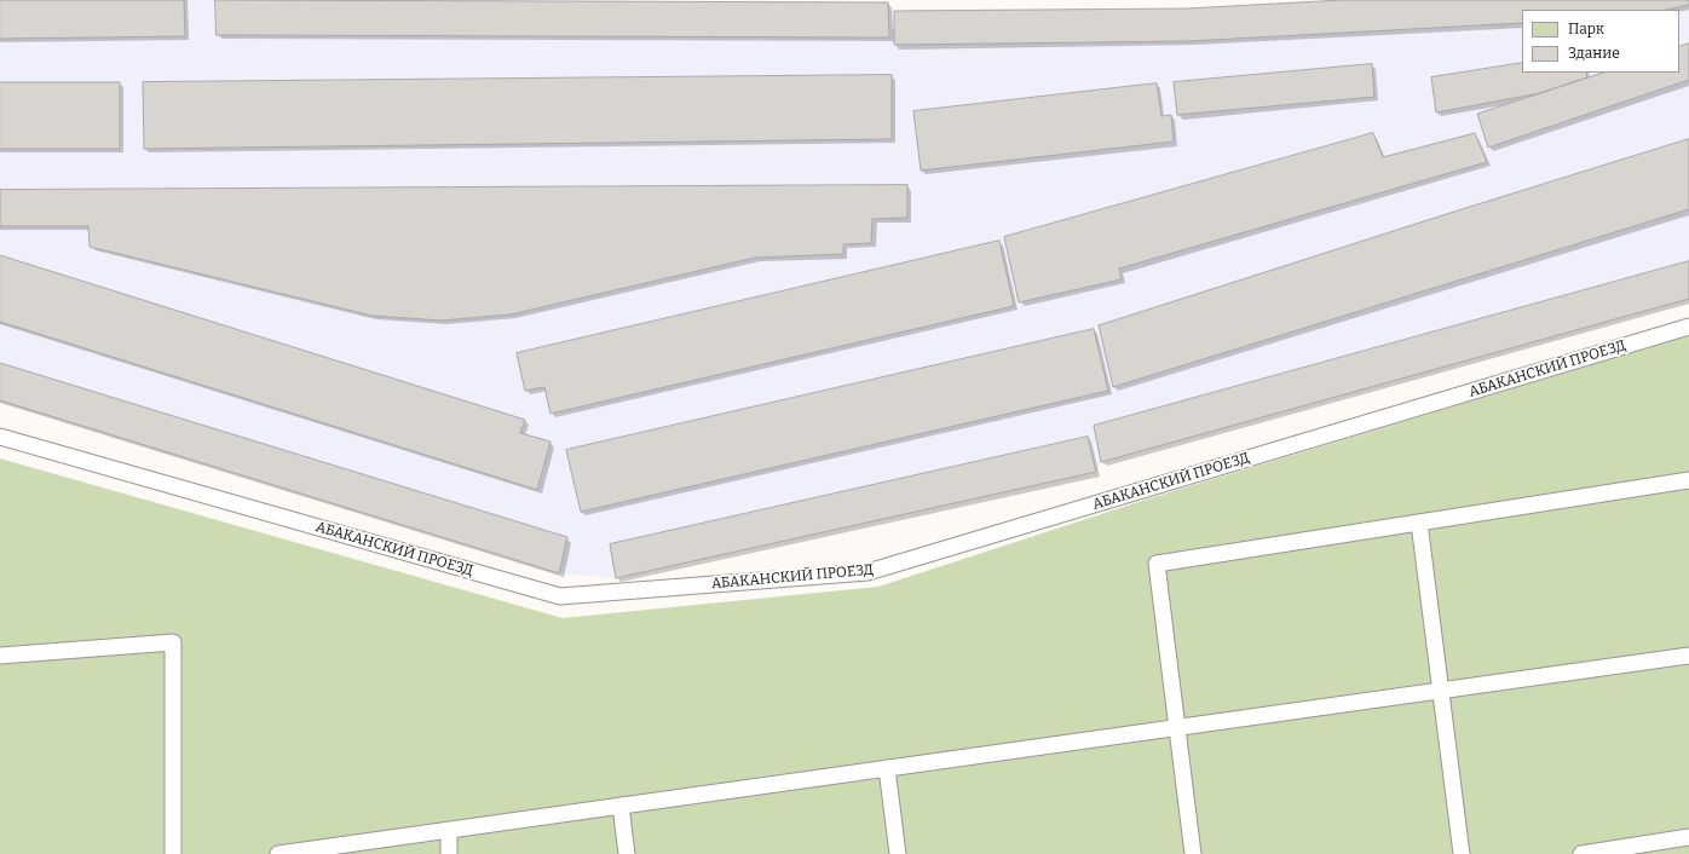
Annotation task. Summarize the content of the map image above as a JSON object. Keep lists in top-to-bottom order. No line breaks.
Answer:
{"streets":{"lane":["АБАКАНСКИЙ ПРОЕЗД"]},"legend":["Парк","Здание"]}
